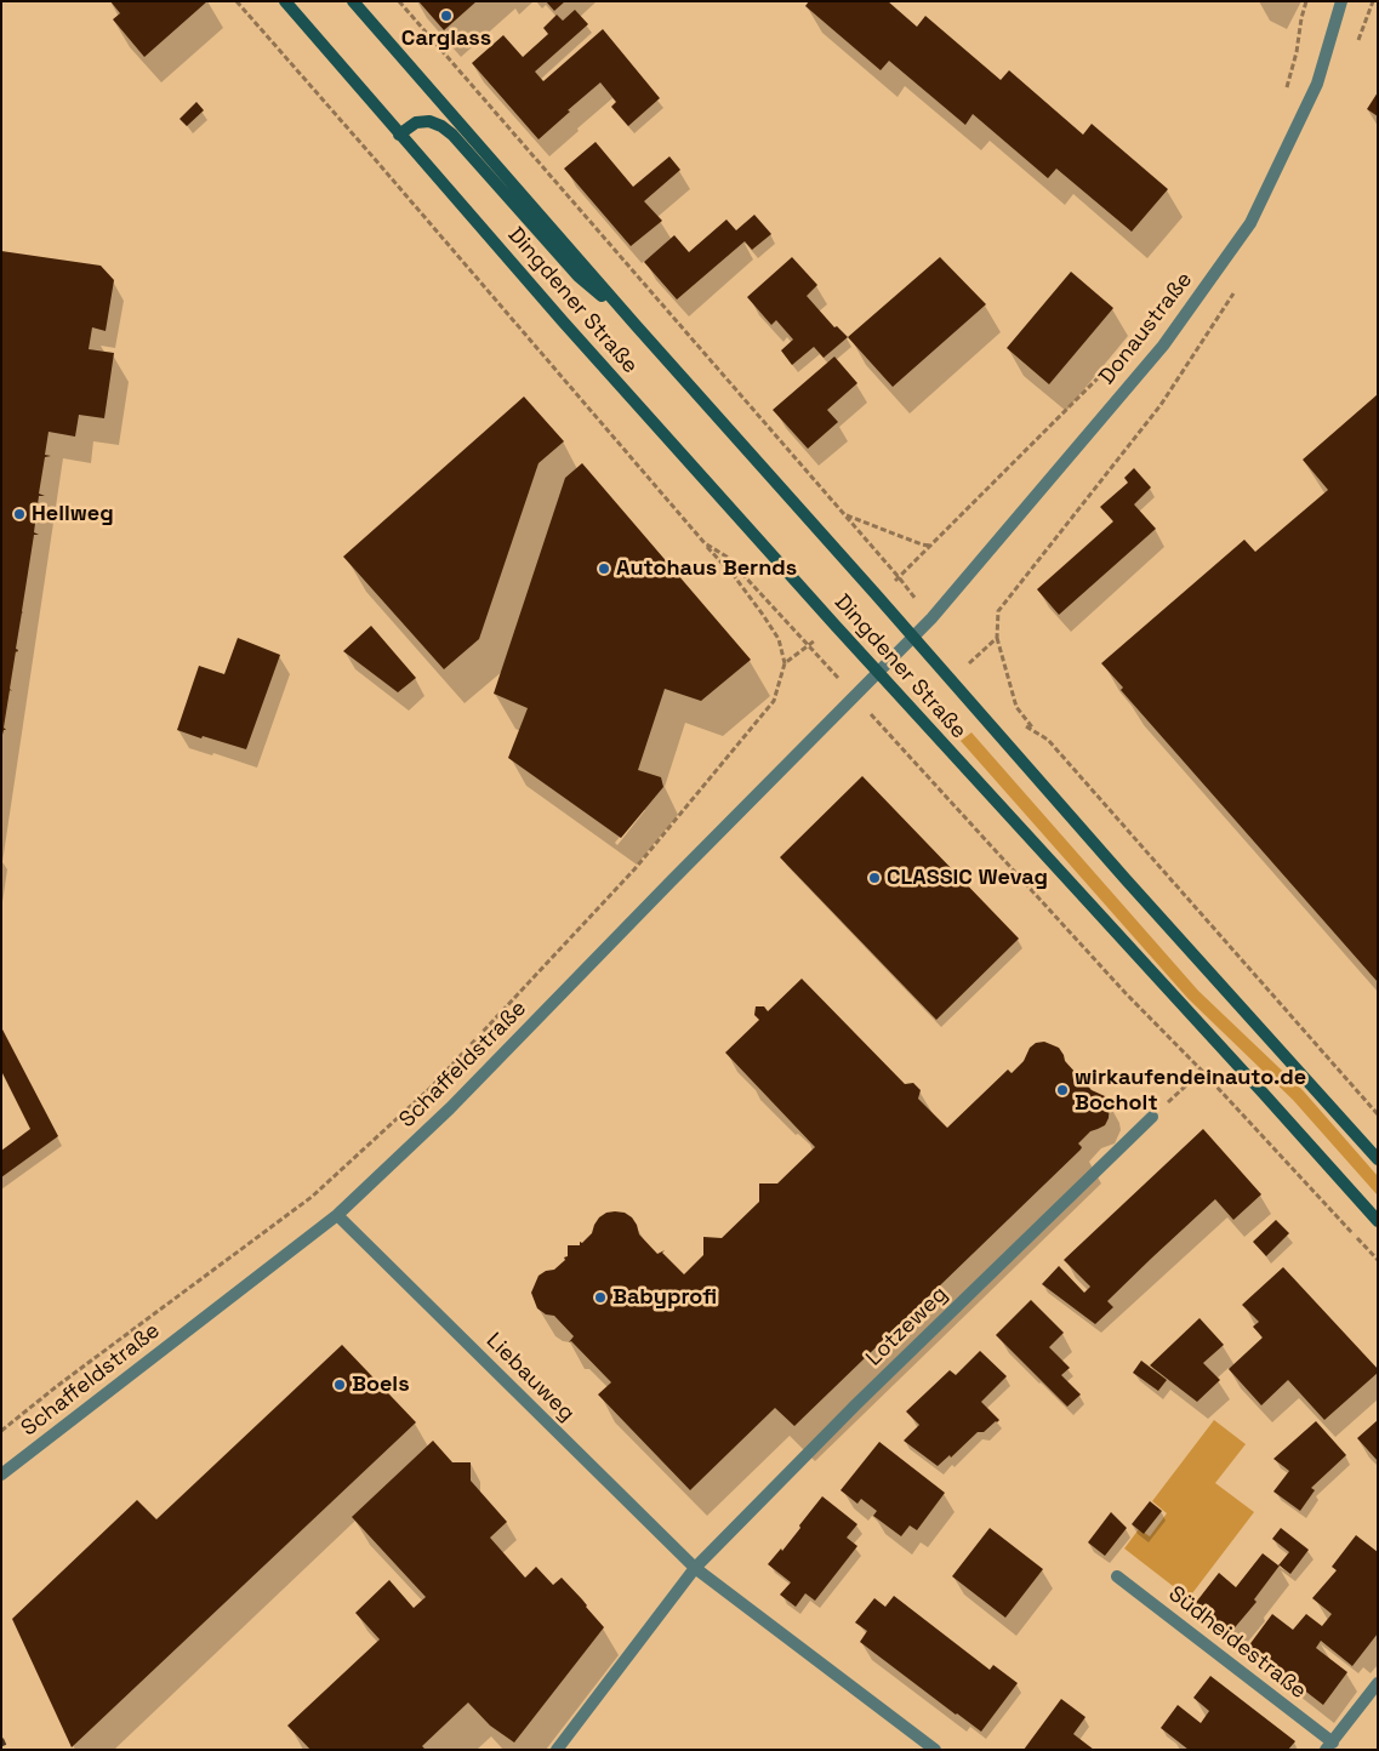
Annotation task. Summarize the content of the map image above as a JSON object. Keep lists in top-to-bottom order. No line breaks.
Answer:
{"streets":{"main road":["Dingdener Straße"],"street":["Donaustraße","Schaffeldstraße","Lotzeweg","Liebauweg","Südheidestraße"]},"crossings":[["Dingdener Straße","Donaustraße"],["Dingdener Straße","Schaffeldstraße"],["Donaustraße","Schaffeldstraße"],["Schaffeldstraße","Liebauweg"],["Lotzeweg","Liebauweg"]],"places":["Carglass","Hellweg","Autohaus Bernds","CLASSIC Wevag","wirkaufendeinauto.de Bocholt","Babyprofi","Boels"]}
